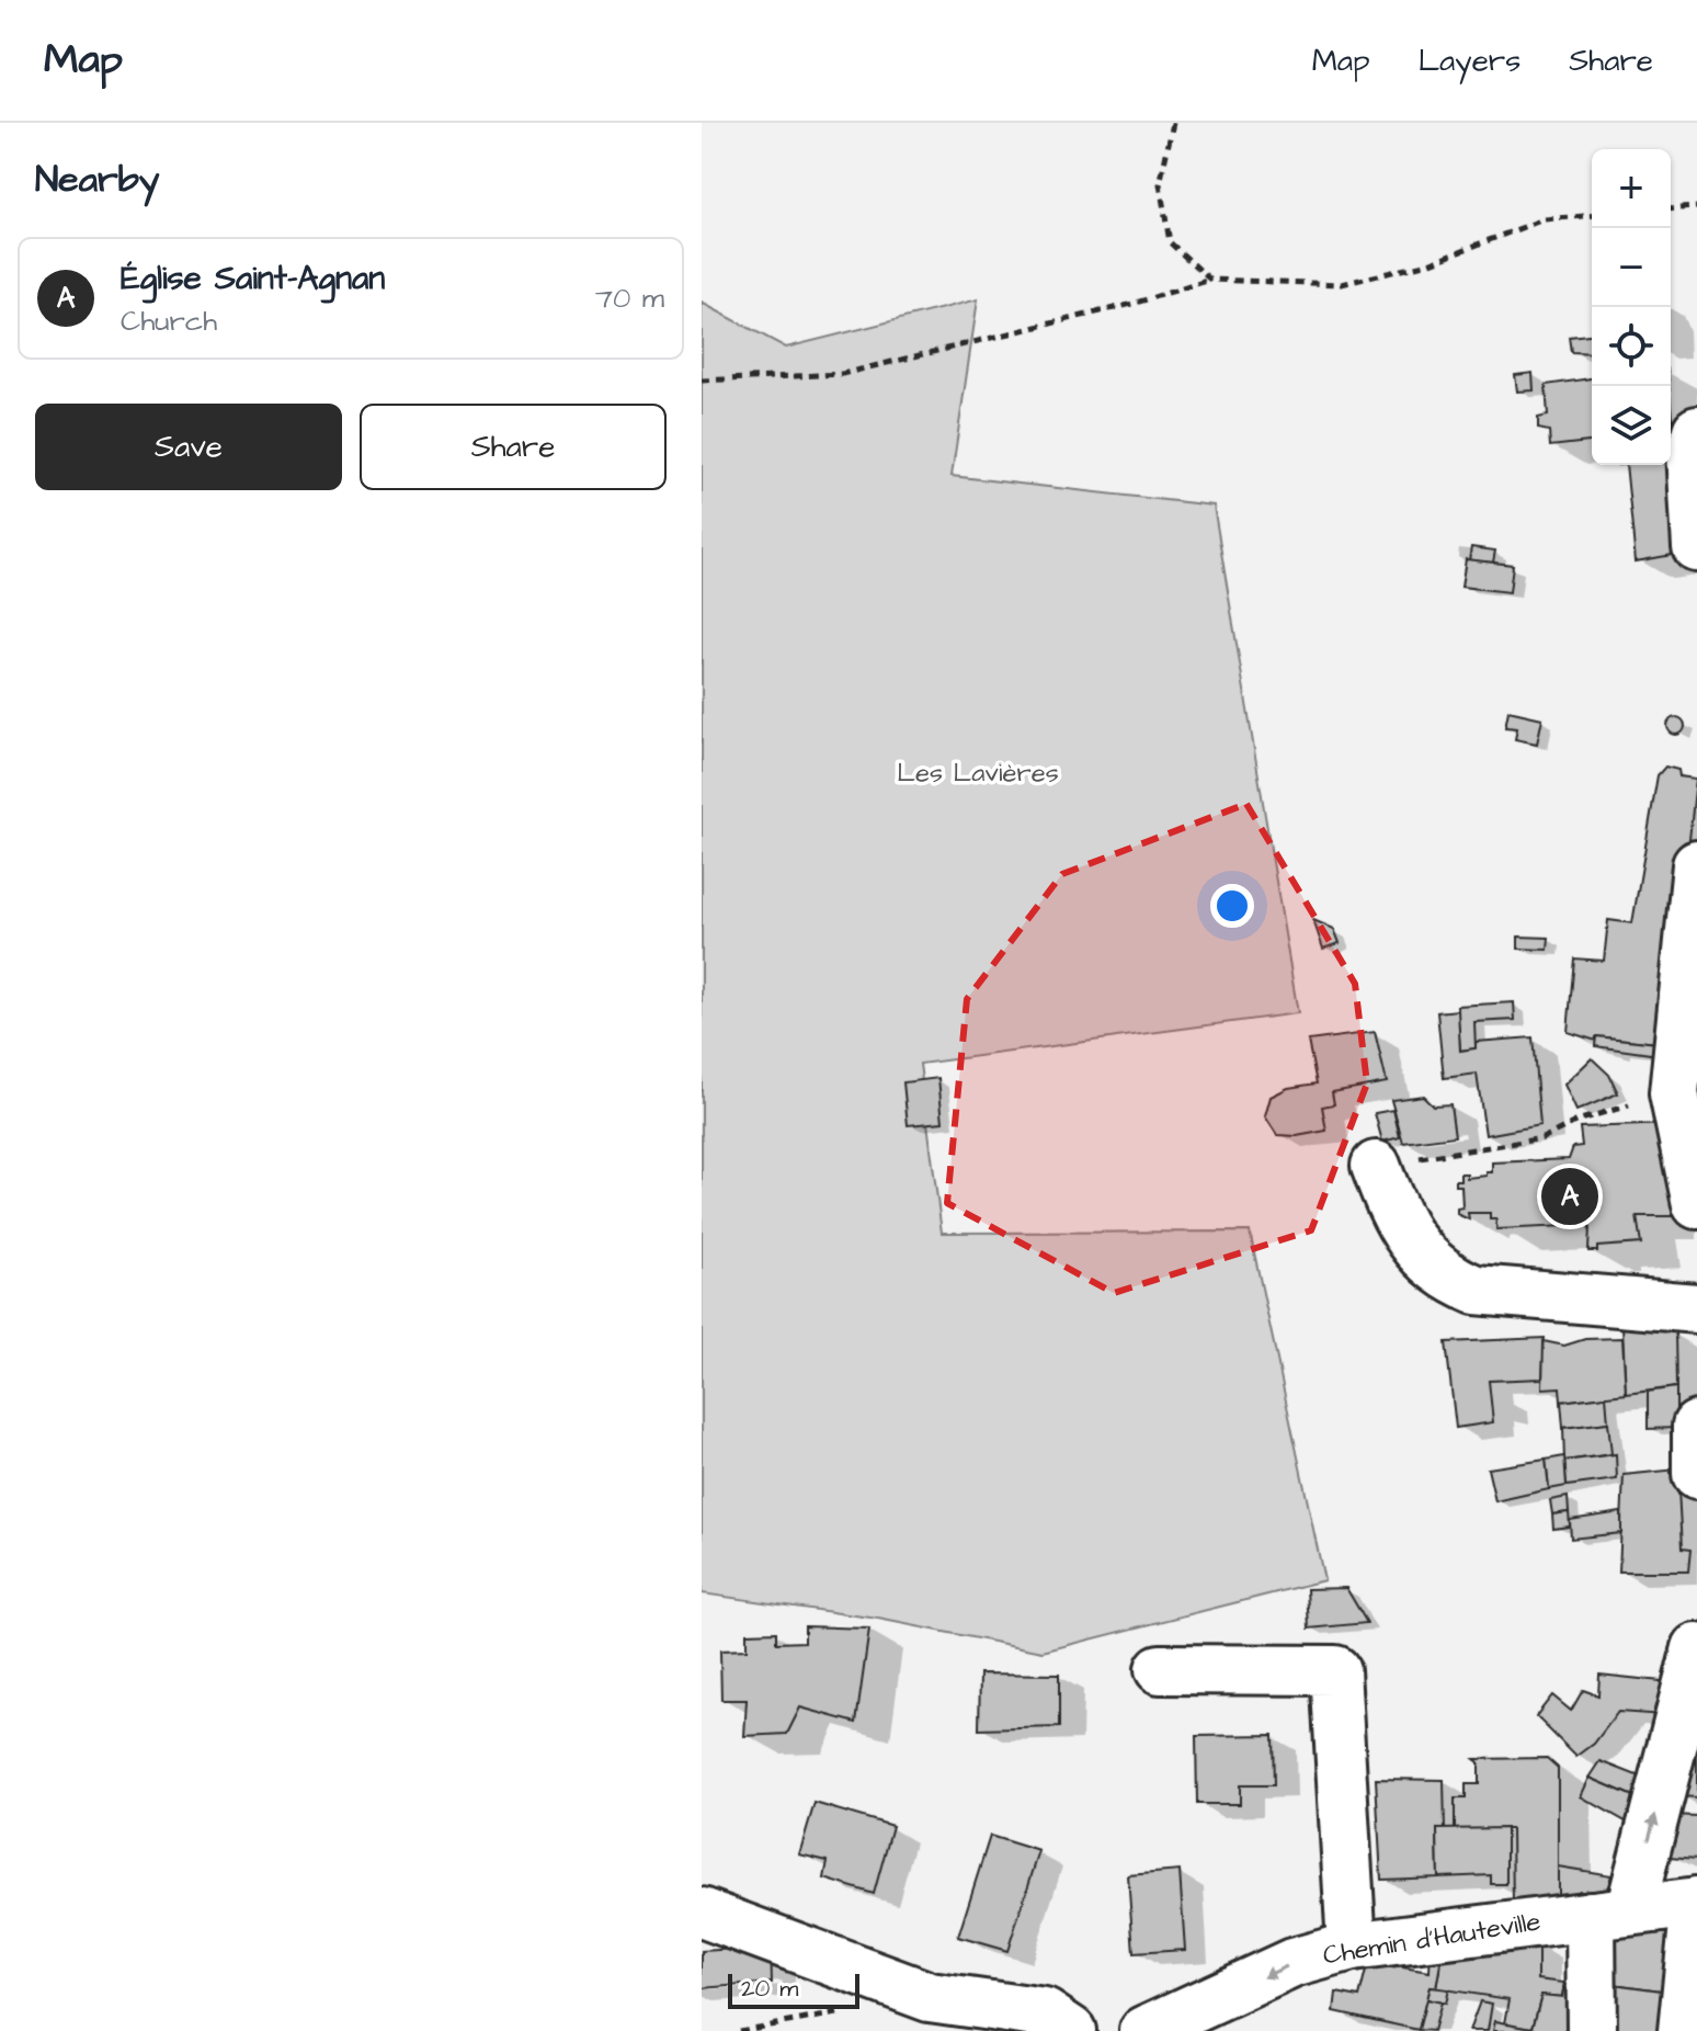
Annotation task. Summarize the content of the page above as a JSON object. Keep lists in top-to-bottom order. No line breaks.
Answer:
{"streets":{"street":["Chemin d'Hauteville"]},"one_way":["Chemin d'Hauteville"],"parks":["Les Lavières"],"scale_bar":"20 m","page":{"header":"Map","nav":["Map","Layers","Share"],"heading":"Nearby","map_buttons":["+","−"],"list":[{"mark":"A","name":"Église Saint-Agnan","note":"Church","value":"70 m"}],"buttons":["Save","Share"],"pins":"A","scale":"20 m"}}
